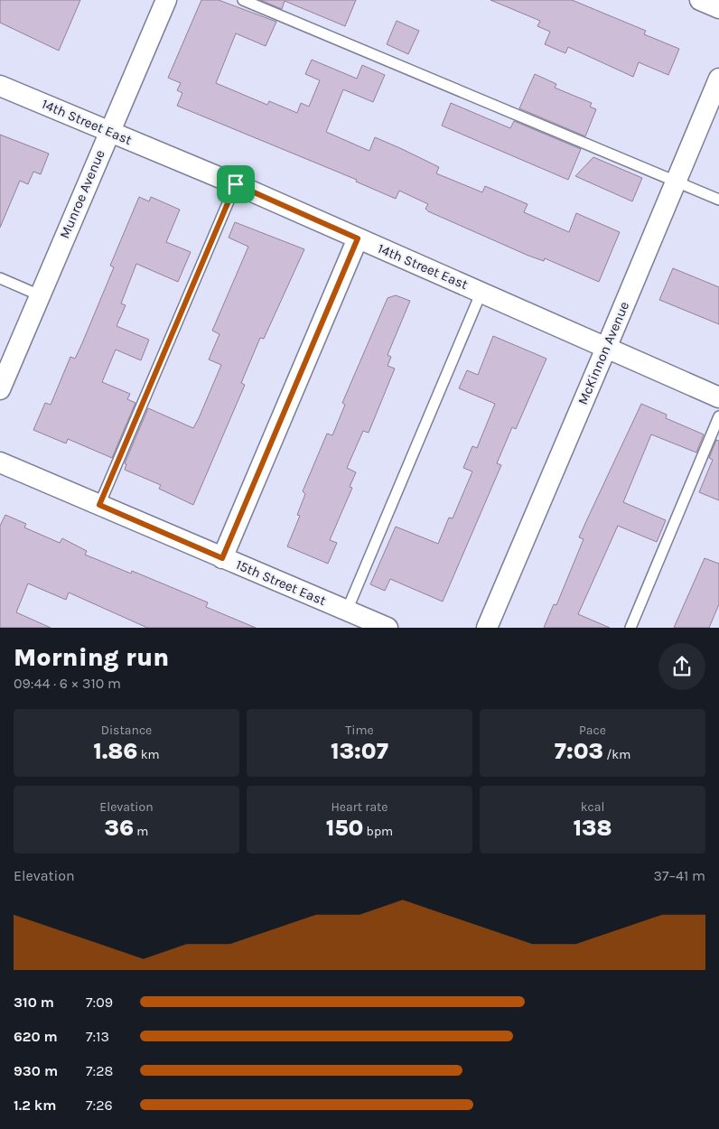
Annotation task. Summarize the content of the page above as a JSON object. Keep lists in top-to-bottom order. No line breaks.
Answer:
{"streets":{"street":["14th Street East","Munroe Avenue","McKinnon Avenue","15th Street East"]},"crossings":[["14th Street East","Munroe Avenue"],["14th Street East","McKinnon Avenue"]],"page":{"heading":["Morning run","09:44 · 6 × 310 m"],"stats":[["Distance","1.86 km"],["Time","13:07"],["Pace","7:03 /km"],["Elevation","36 m"],["Heart rate","150 bpm"],["kcal","138"]],"chart":["Elevation","37–41 m"],"list":[{"name":"310 m","note":"7:09"},{"name":"620 m","note":"7:13"},{"name":"930 m","note":"7:28"},{"name":"1.2 km","note":"7:26"}]}}
